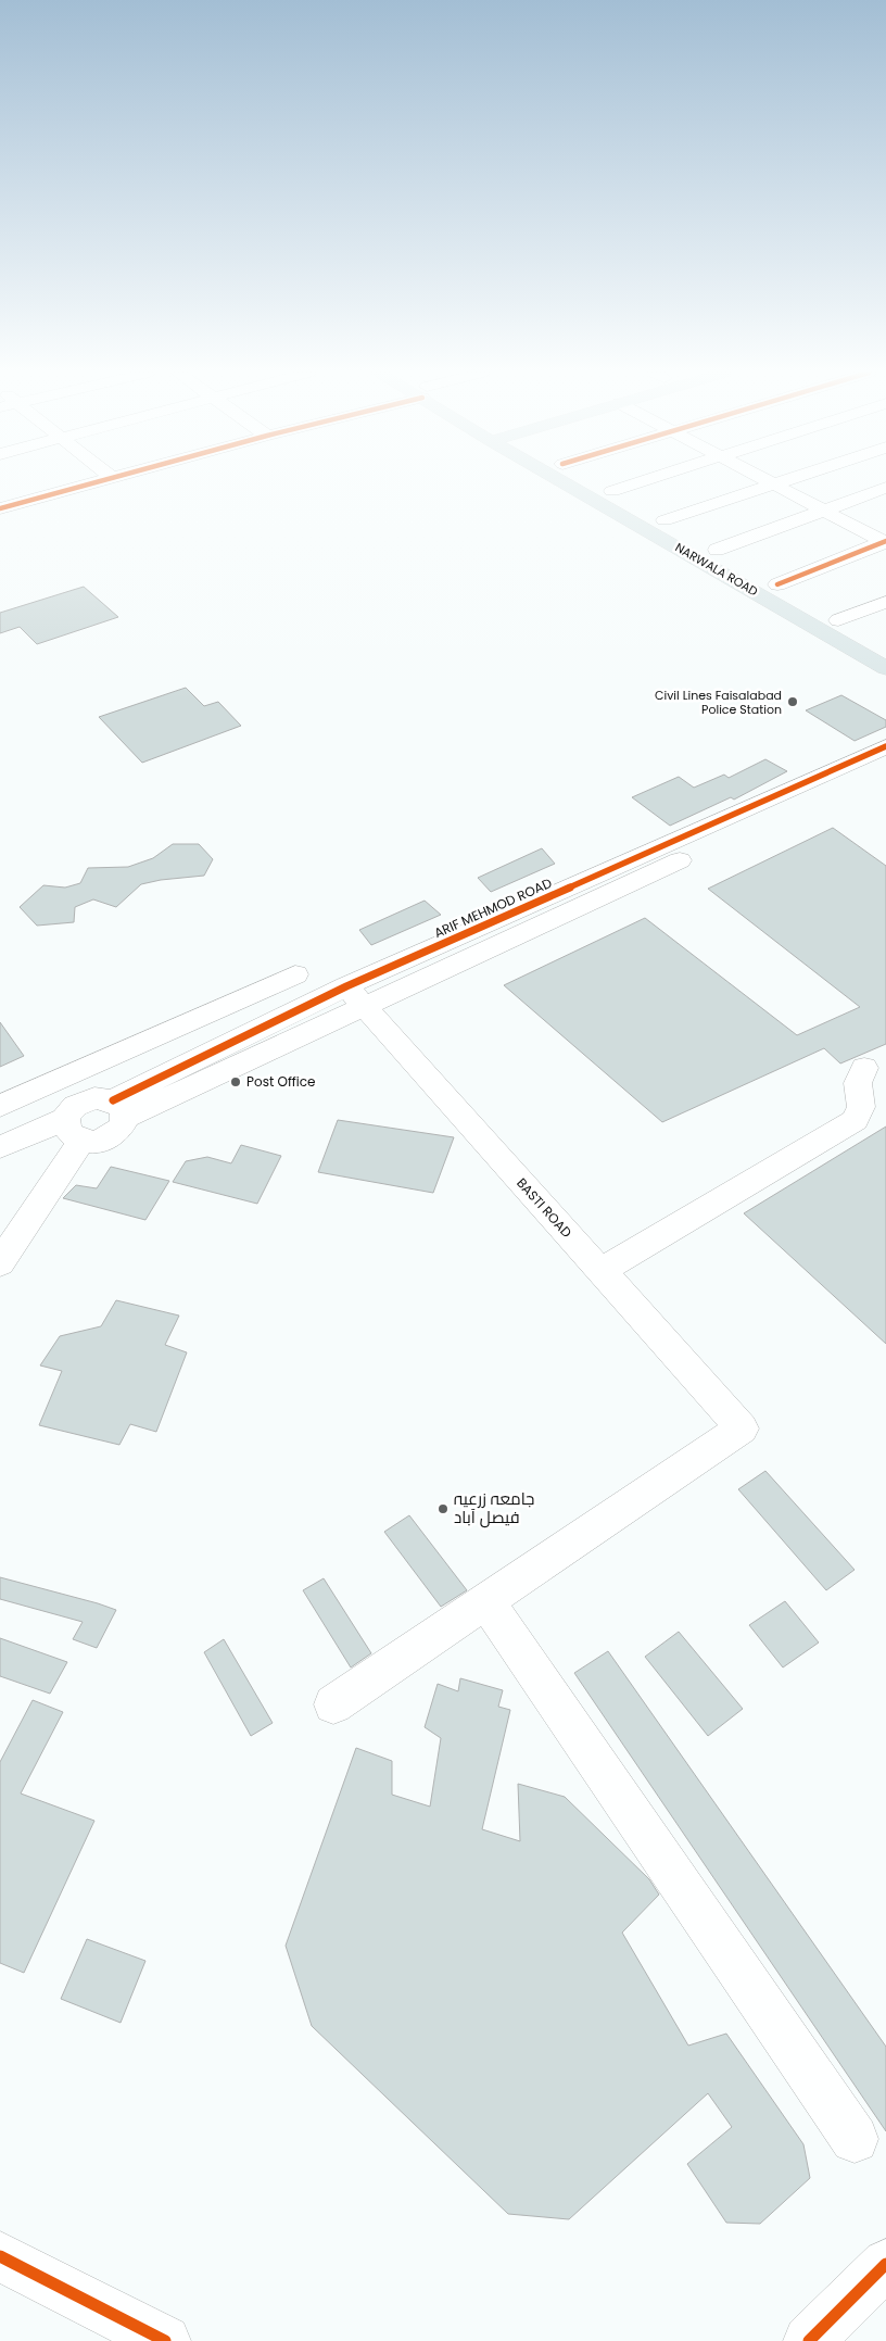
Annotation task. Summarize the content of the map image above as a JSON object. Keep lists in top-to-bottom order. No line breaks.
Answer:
{"streets":{"main road":["NARWALA ROAD"],"street":["ARIF MEHMOD ROAD","BASTI ROAD"]},"crossings":[["ARIF MEHMOD ROAD","BASTI ROAD"]],"places":["Civil Lines Faisalabad Police Station","Post Office","جامعہ زرعیہ فیصل آباد"]}
